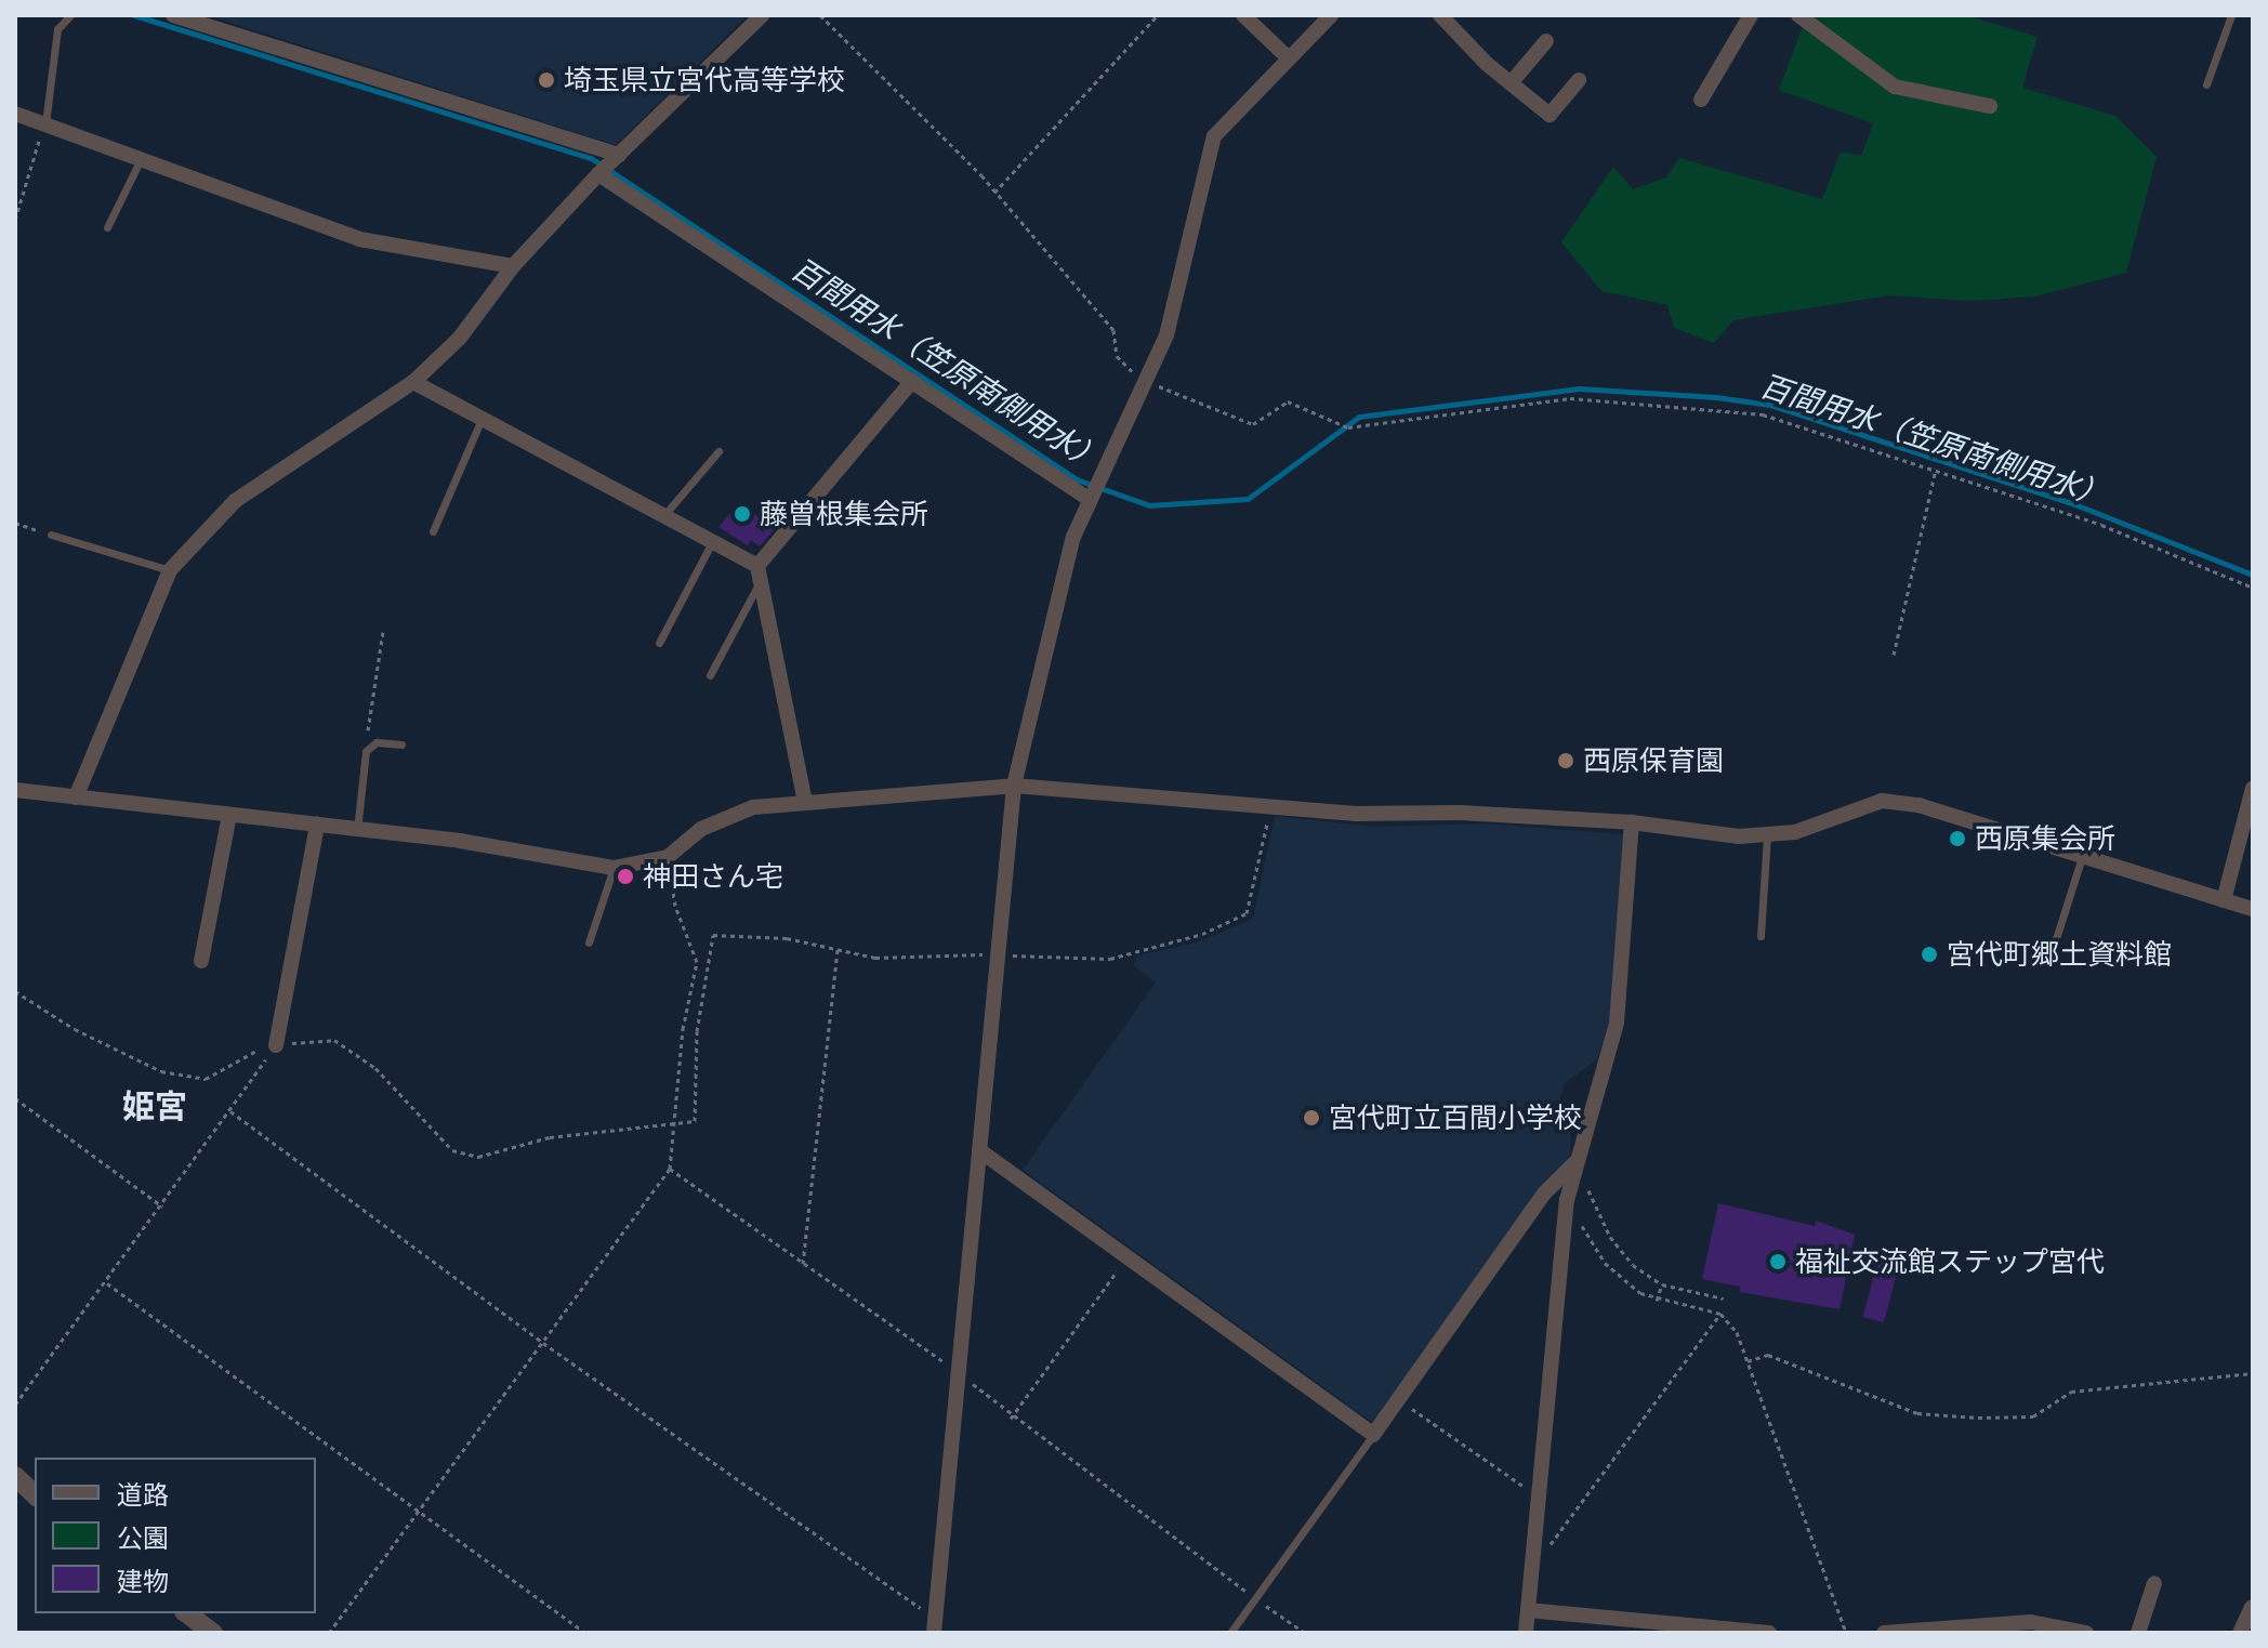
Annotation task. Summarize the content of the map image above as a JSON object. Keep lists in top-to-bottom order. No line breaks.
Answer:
{"districts":["姫宮"],"water":["百間用水（笠原南側用水）"],"places":["埼玉県立宮代高等学校","藤曽根集会所","西原保育園","西原集会所","神田さん宅","宮代町郷土資料館","宮代町立百間小学校","福祉交流館ステップ宮代"],"legend":["道路","公園","建物"]}
